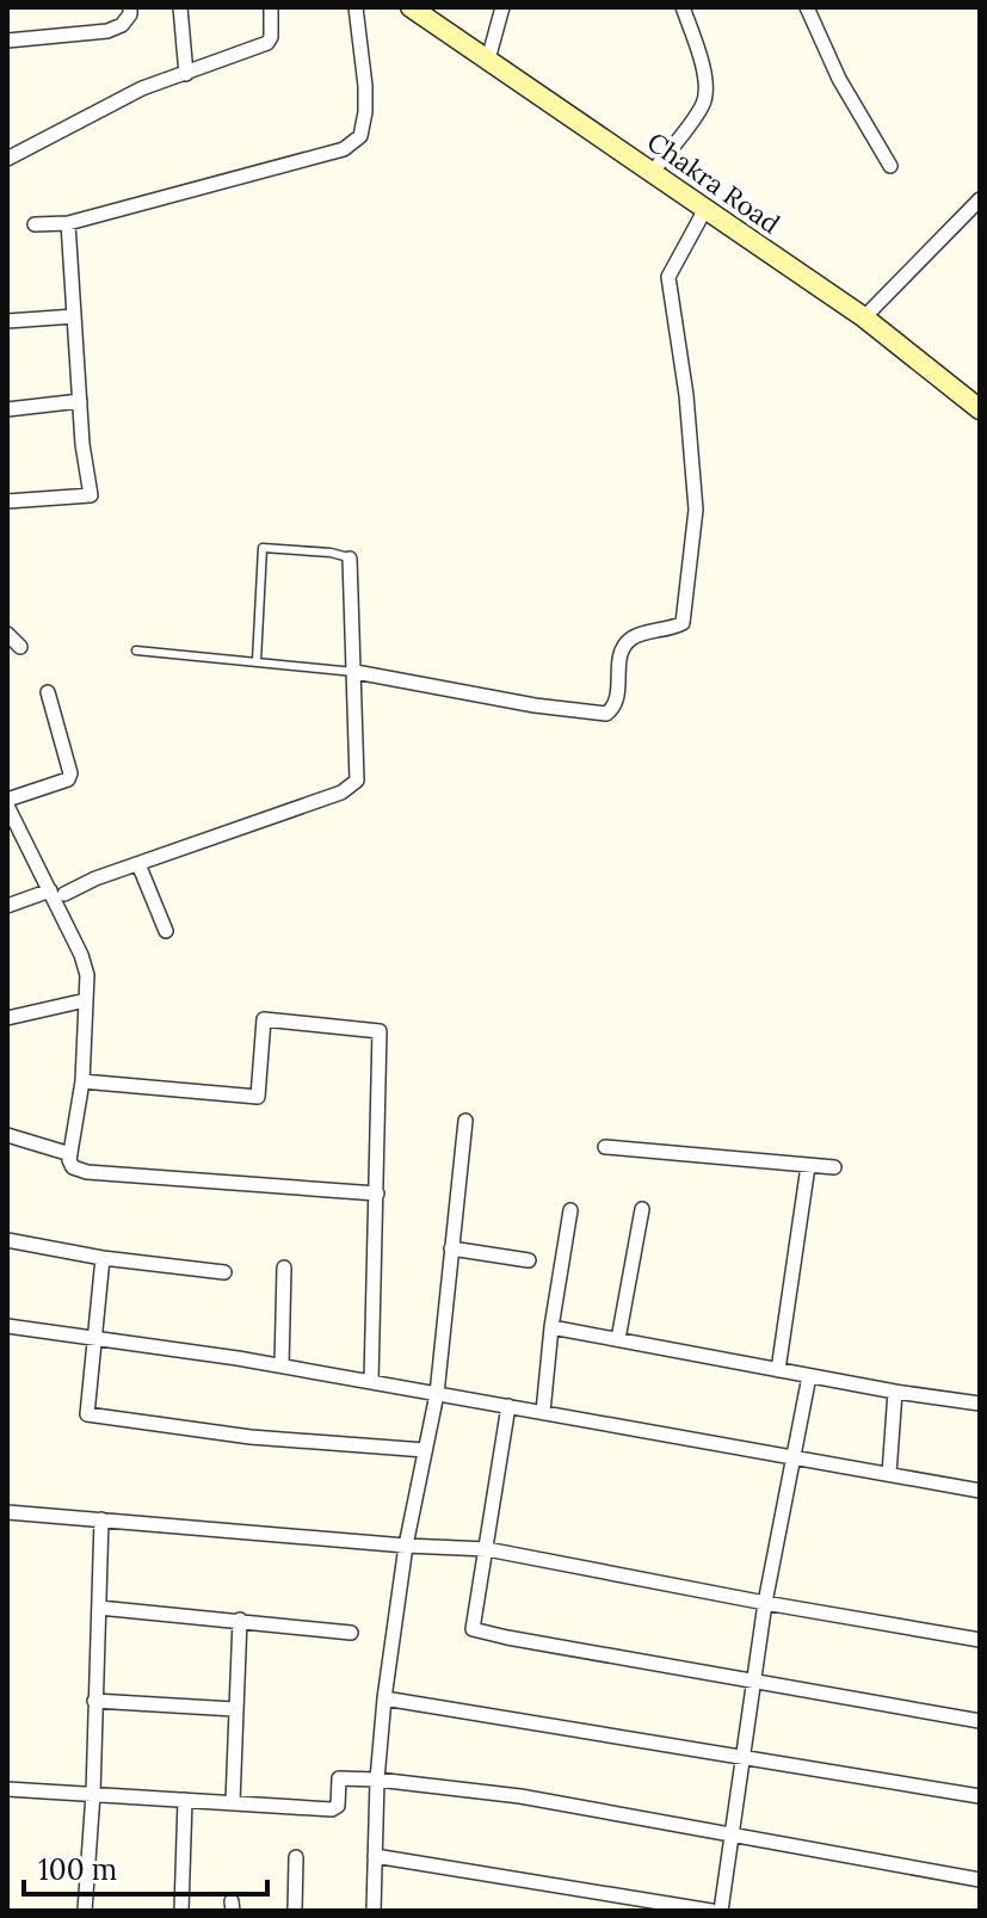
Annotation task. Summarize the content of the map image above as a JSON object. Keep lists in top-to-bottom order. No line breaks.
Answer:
{"streets":{"main road":["Chakra Road"]},"scale_bar":"100 m"}
